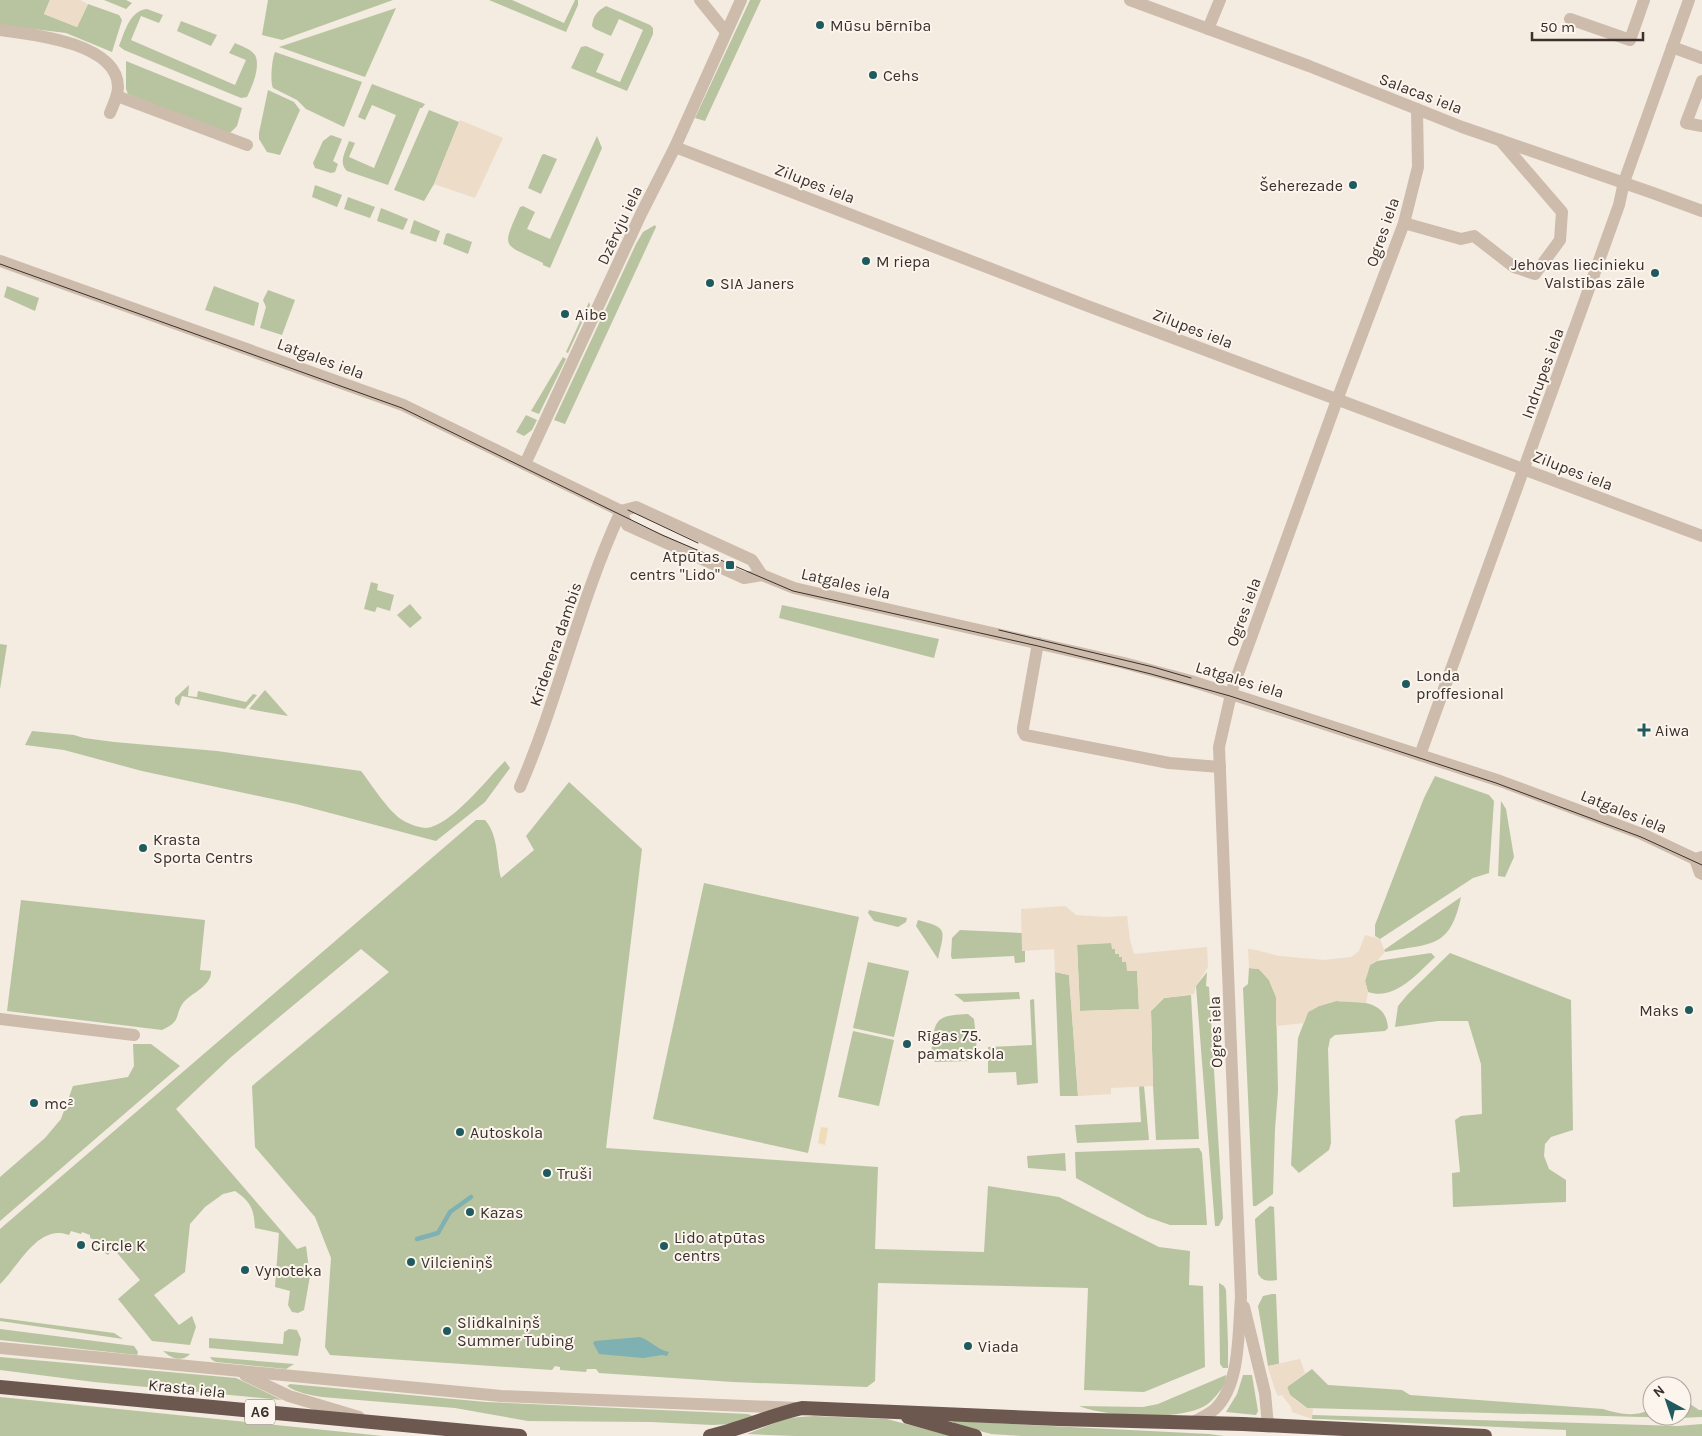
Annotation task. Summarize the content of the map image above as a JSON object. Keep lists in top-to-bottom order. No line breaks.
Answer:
{"streets":{"highway":["Krasta iela","A6"],"street":["Salacas iela","Zilupes iela","Dzērvju iela","Ogres iela","Latgales iela","Indrupes iela","Krīdenera dambis"]},"crossings":[["Salacas iela","Ogres iela"],["Salacas iela","Indrupes iela"],["Zilupes iela","Dzērvju iela"],["Zilupes iela","Ogres iela"],["Zilupes iela","Indrupes iela"],["Dzērvju iela","Latgales iela"],["Ogres iela","Latgales iela"],["Latgales iela","Indrupes iela"],["Latgales iela","Krīdenera dambis"]],"places":{"other":["Mūsu bērnība","Cehs","Šeherezade","M riepa","Jehovas liecinieku Valstības zāle","SIA Janers","Aibe","Londa proffesional","Krasta Sporta Centrs","Maks","Rīgas 75. pamatskola","mc²","Autoskola","Truši","Kazas","Circle K","Lido atpūtas centrs","Vilcieniņš","Vynoteka","Slidkalniņš Summer Tubing","Viada"],"transit":["Atpūtas centrs \"Lido\""],"health":["Aiwa"]},"scale_bar":"50 m","north":"top left"}
